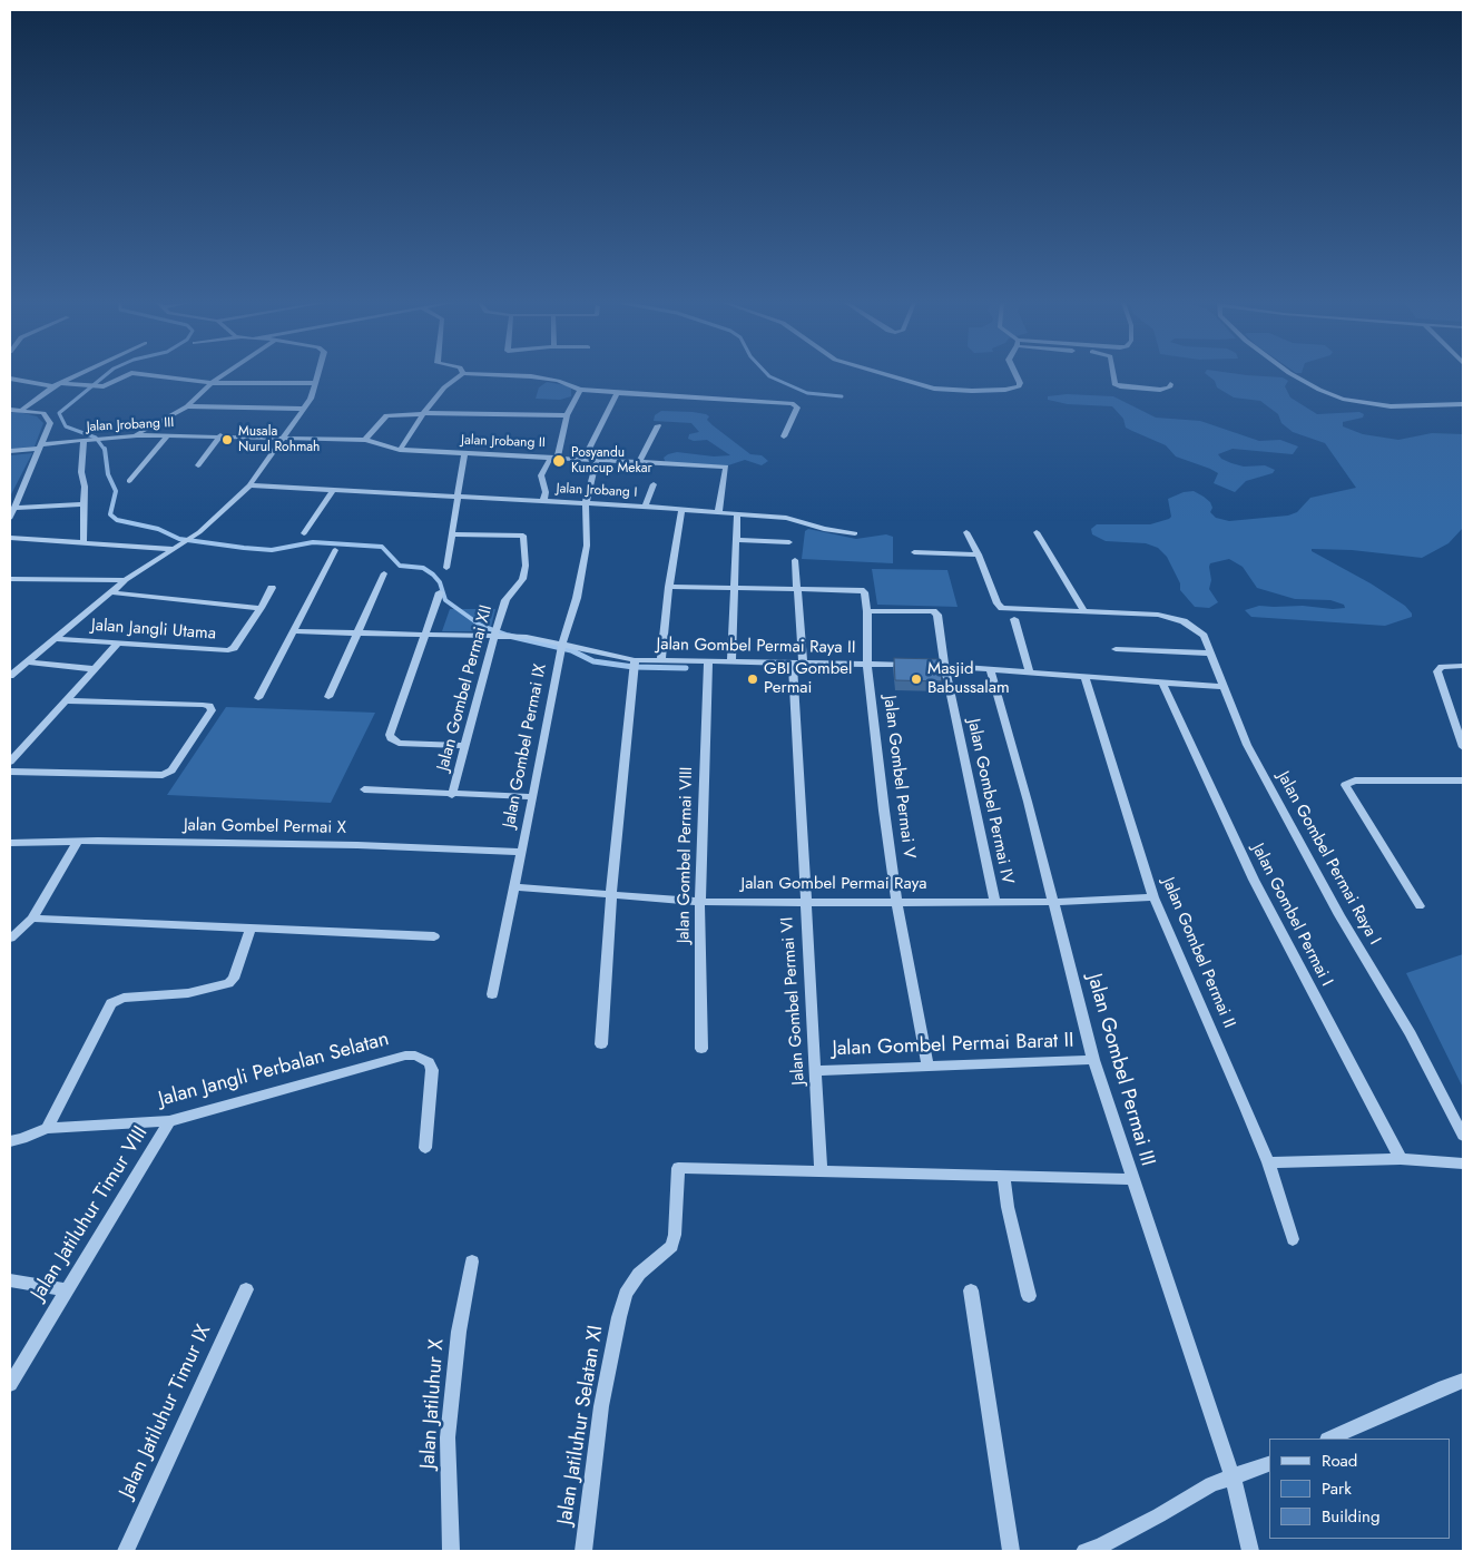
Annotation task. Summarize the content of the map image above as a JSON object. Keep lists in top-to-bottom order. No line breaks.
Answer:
{"streets":{"street":["Jalan Jrobang III","Jalan Jrobang II","Jalan Jrobang I","Jalan Jangli Utama","Jalan Gombel Permai Raya II","Jalan Gombel Permai XII","Jalan Gombel Permai IX","Jalan Gombel Permai V","Jalan Gombel Permai IV","Jalan Gombel Permai X","Jalan Gombel Permai VIII","Jalan Gombel Permai Raya I","Jalan Gombel Permai Raya","Jalan Gombel Permai I","Jalan Gombel Permai II","Jalan Gombel Permai VI","Jalan Gombel Permai Barat II","Jalan Jangli Perbalan Selatan","Jalan Gombel Permai III","Jalan Jatiluhur Timur VIII","Jalan Jatiluhur X","Jalan Jatiluhur Timur IX","Jalan Jatiluhur Selatan XI"]},"crossings":[["Jalan Jrobang III","Jalan Jrobang II"],["Jalan Jrobang II","Jalan Jrobang I"],["Jalan Jrobang I","Jalan Gombel Permai IX"],["Jalan Gombel Permai Raya II","Jalan Gombel Permai XII"],["Jalan Gombel Permai Raya II","Jalan Gombel Permai IX"],["Jalan Gombel Permai Raya II","Jalan Gombel Permai V"],["Jalan Gombel Permai Raya II","Jalan Gombel Permai VIII"],["Jalan Gombel Permai Raya II","Jalan Gombel Permai VI"],["Jalan Gombel Permai IX","Jalan Gombel Permai X"],["Jalan Gombel Permai IX","Jalan Gombel Permai Raya"],["Jalan Gombel Permai V","Jalan Gombel Permai IV"],["Jalan Gombel Permai V","Jalan Gombel Permai Raya"],["Jalan Gombel Permai V","Jalan Gombel Permai VI"],["Jalan Gombel Permai V","Jalan Gombel Permai Barat II"],["Jalan Gombel Permai IV","Jalan Gombel Permai Raya"],["Jalan Gombel Permai VIII","Jalan Gombel Permai Raya"],["Jalan Gombel Permai Raya","Jalan Gombel Permai II"],["Jalan Gombel Permai Raya","Jalan Gombel Permai VI"],["Jalan Gombel Permai Raya","Jalan Gombel Permai III"],["Jalan Gombel Permai VI","Jalan Gombel Permai Barat II"],["Jalan Gombel Permai VI","Jalan Jatiluhur Selatan XI"],["Jalan Gombel Permai Barat II","Jalan Gombel Permai III"],["Jalan Jangli Perbalan Selatan","Jalan Jatiluhur Timur VIII"]],"places":["Musala Nurul Rohmah","Posyandu Kuncup Mekar","GBI Gombel Permai","Masjid Babussalam"],"legend":["Road","Park","Building"]}
